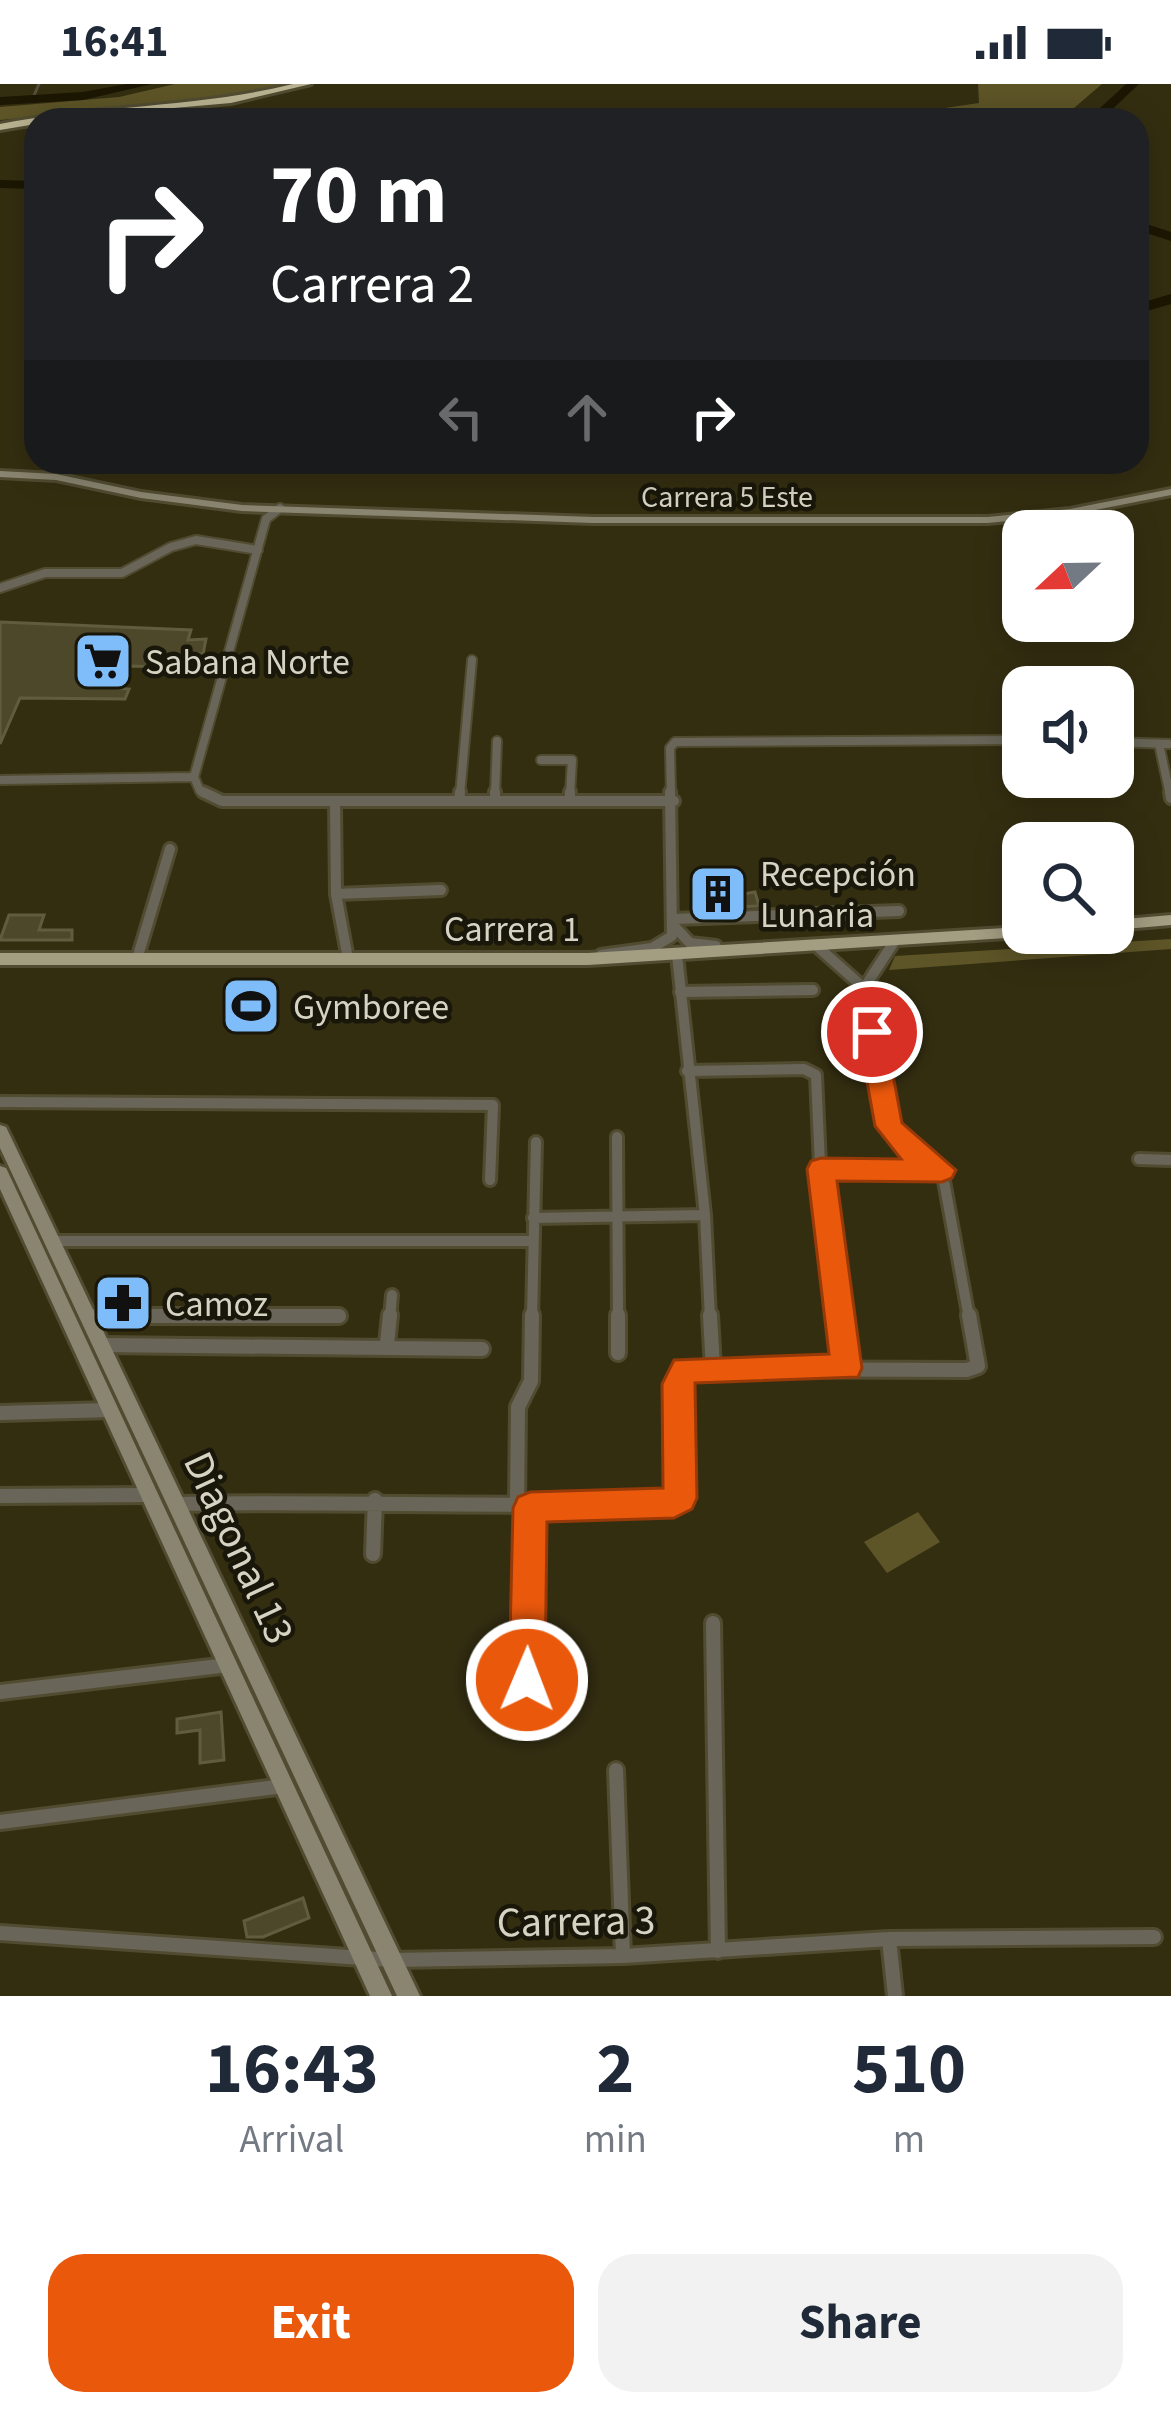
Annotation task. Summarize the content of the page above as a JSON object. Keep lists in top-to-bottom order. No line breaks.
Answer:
{"streets":{"main road":["Carrera 5 Este","Carrera 1","Diagonal 13"],"street":["Carrera 3"]},"crossings":[["Diagonal 13","Carrera 3"]],"places":{"supermarket":["Sabana Norte"],"building":["Recepción Lunaria"],"sports":["Gymboree"],"pharmacy":["Camoz"]},"north":"left","page":{"status":"16:41","turn":["70 m","Carrera 2"],"eta":["16:43","Arrival","2","min","510","m"],"buttons":["Exit","Share"]}}
